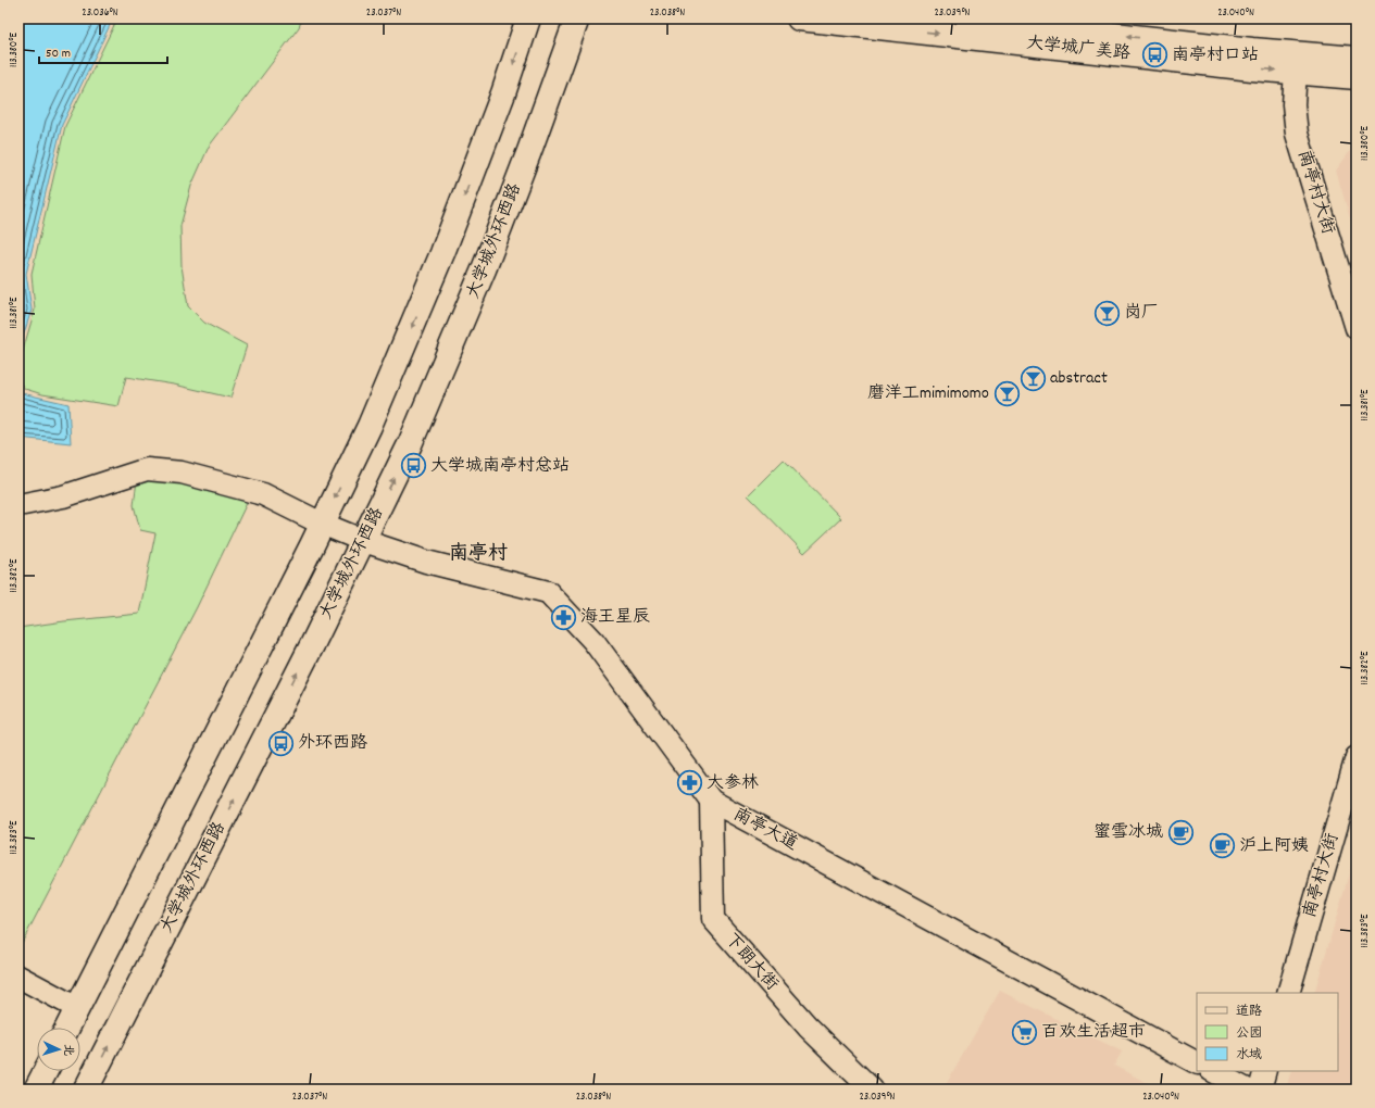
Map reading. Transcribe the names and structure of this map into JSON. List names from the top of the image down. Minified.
{"streets":{"main road":["大学城广美路","大学城外环西路"],"street":["南亭村大街","南亭大道","下朗大街"]},"crossings":[["大学城广美路","南亭村大街"],["大学城外环西路","南亭大道"],["南亭大道","下朗大街"]],"districts":["南亭村"],"places":{"bus stop":["南亭村口站","大学城南亭村总站","外环西路"],"bar":["岗厂","abstract","磨洋工mimimomo"],"pharmacy":["海王星辰","大参林"],"cafe":["蜜雪冰城","沪上阿姨"],"supermarket":["百欢生活超市"]},"legend":["道路","公园","水域"],"scale_bar":"50 m","north":"right","coordinates":["23.036°N","23.037°N","23.038°N","23.039°N","23.040°N","113.380°E","113.381°E","113.382°E","113.383°E"]}
